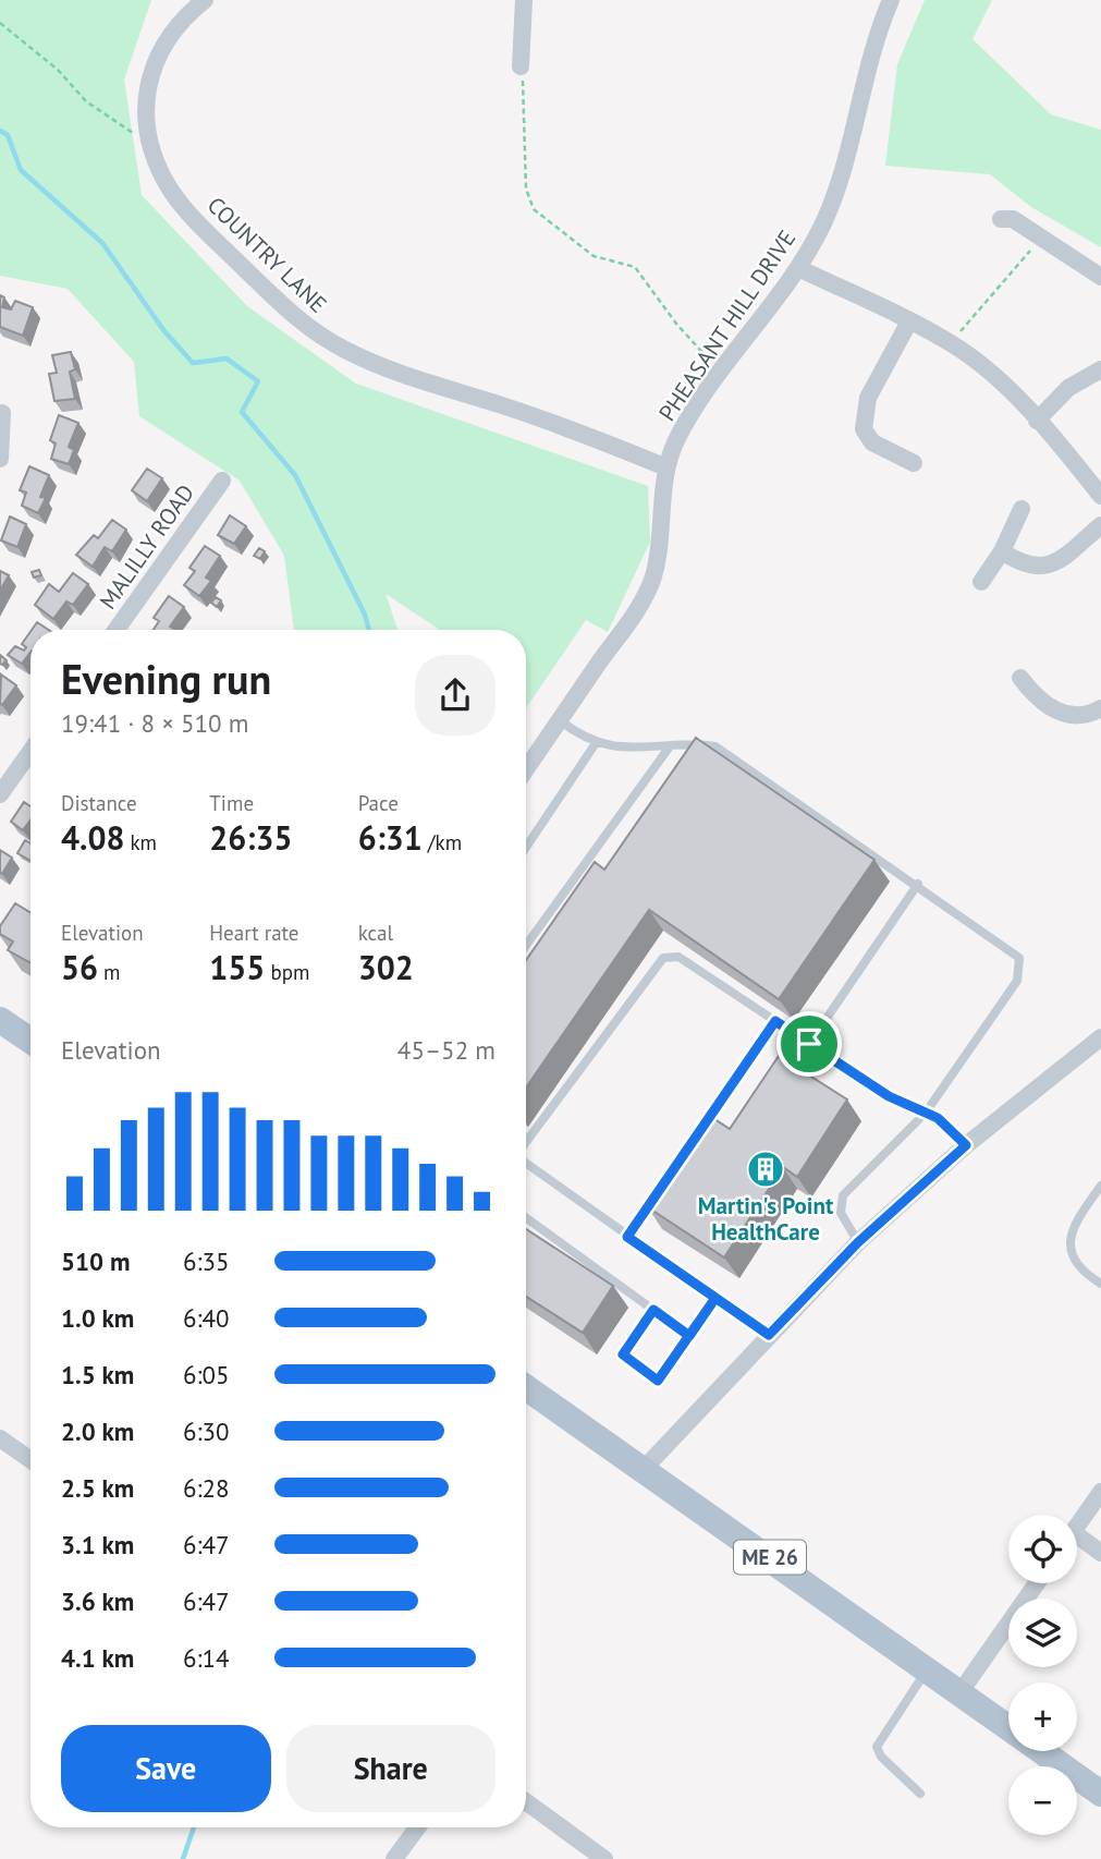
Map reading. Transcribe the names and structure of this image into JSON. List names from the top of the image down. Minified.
{"streets":{"main road":["ME 26"],"street":["COUNTRY LANE","PHEASANT HILL DRIVE","MALILLY ROAD"]},"crossings":[["COUNTRY LANE","PHEASANT HILL DRIVE"]],"places":{"building":["Martin's Point HealthCare"]},"page":{"heading":["Evening run","19:41 · 8 × 510 m"],"stats":[["Distance","4.08 km"],["Time","26:35"],["Pace","6:31 /km"],["Elevation","56 m"],["Heart rate","155 bpm"],["kcal","302"]],"chart":["Elevation","45–52 m"],"list":[{"name":"510 m","note":"6:35"},{"name":"1.0 km","note":"6:40"},{"name":"1.5 km","note":"6:05"},{"name":"2.0 km","note":"6:30"},{"name":"2.5 km","note":"6:28"},{"name":"3.1 km","note":"6:47"},{"name":"3.6 km","note":"6:47"},{"name":"4.1 km","note":"6:14"}],"map_buttons":["+","−"],"buttons":["Save","Share"]}}
